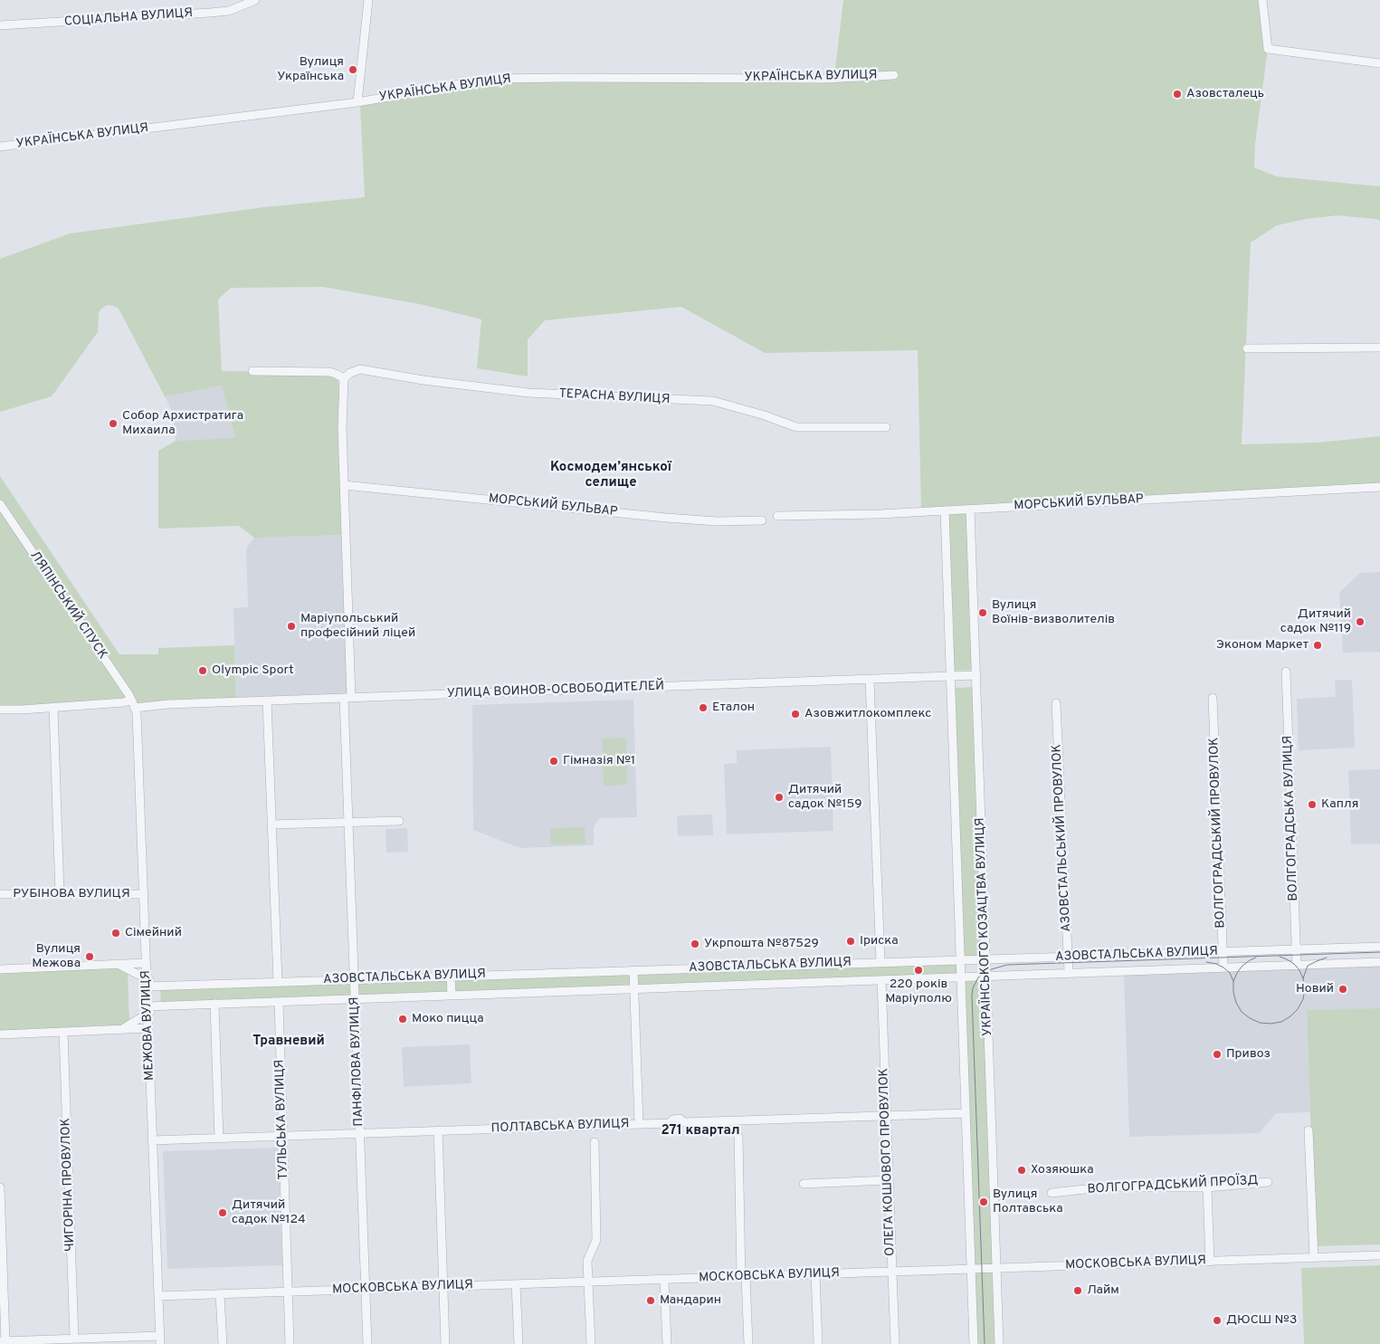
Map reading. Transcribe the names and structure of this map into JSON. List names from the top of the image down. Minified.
{"streets":{"street":["СОЦІАЛЬНА ВУЛИЦЯ","УКРАЇНСЬКА ВУЛИЦЯ","ТЕРАСНА ВУЛИЦЯ","МОРСЬКИЙ БУЛЬВАР","ЛЯПІНСЬКИЙ СПУСК","УЛИЦА ВОИНОВ-ОСВОБОДИТЕЛЕЙ","ВОЛГОГРАДСЬКА ВУЛИЦЯ","ВОЛГОГРАДСЬКИЙ ПРОВУЛОК","АЗОВСТАЛЬСЬКИЙ ПРОВУЛОК","РУБІНОВА ВУЛИЦЯ","УКРАЇНСЬКОГО КОЗАЦТВА ВУЛИЦЯ","АЗОВСТАЛЬСЬКА ВУЛИЦЯ","МЕЖОВА ВУЛИЦЯ","ПАНФІЛОВА ВУЛИЦЯ","ТУЛЬСЬКА ВУЛИЦЯ","ПОЛТАВСЬКА ВУЛИЦЯ","ОЛЕГА КОШОВОГО ПРОВУЛОК","ЧИГОРІНА ПРОВУЛОК","ВОЛГОГРАДСЬКИЙ ПРОЇЗД","МОСКОВСЬКА ВУЛИЦЯ"]},"crossings":[["МОРСЬКИЙ БУЛЬВАР","УКРАЇНСЬКОГО КОЗАЦТВА ВУЛИЦЯ"],["ЛЯПІНСЬКИЙ СПУСК","УЛИЦА ВОИНОВ-ОСВОБОДИТЕЛЕЙ"],["ЛЯПІНСЬКИЙ СПУСК","МЕЖОВА ВУЛИЦЯ"],["УЛИЦА ВОИНОВ-ОСВОБОДИТЕЛЕЙ","УКРАЇНСЬКОГО КОЗАЦТВА ВУЛИЦЯ"],["УЛИЦА ВОИНОВ-ОСВОБОДИТЕЛЕЙ","МЕЖОВА ВУЛИЦЯ"],["УЛИЦА ВОИНОВ-ОСВОБОДИТЕЛЕЙ","ПАНФІЛОВА ВУЛИЦЯ"],["ВОЛГОГРАДСЬКА ВУЛИЦЯ","АЗОВСТАЛЬСЬКА ВУЛИЦЯ"],["ВОЛГОГРАДСЬКИЙ ПРОВУЛОК","АЗОВСТАЛЬСЬКА ВУЛИЦЯ"],["АЗОВСТАЛЬСЬКИЙ ПРОВУЛОК","АЗОВСТАЛЬСЬКА ВУЛИЦЯ"],["РУБІНОВА ВУЛИЦЯ","МЕЖОВА ВУЛИЦЯ"],["УКРАЇНСЬКОГО КОЗАЦТВА ВУЛИЦЯ","АЗОВСТАЛЬСЬКА ВУЛИЦЯ"],["УКРАЇНСЬКОГО КОЗАЦТВА ВУЛИЦЯ","ПОЛТАВСЬКА ВУЛИЦЯ"],["УКРАЇНСЬКОГО КОЗАЦТВА ВУЛИЦЯ","МОСКОВСЬКА ВУЛИЦЯ"],["АЗОВСТАЛЬСЬКА ВУЛИЦЯ","МЕЖОВА ВУЛИЦЯ"],["АЗОВСТАЛЬСЬКА ВУЛИЦЯ","ПАНФІЛОВА ВУЛИЦЯ"],["АЗОВСТАЛЬСЬКА ВУЛИЦЯ","ТУЛЬСЬКА ВУЛИЦЯ"],["АЗОВСТАЛЬСЬКА ВУЛИЦЯ","ОЛЕГА КОШОВОГО ПРОВУЛОК"],["АЗОВСТАЛЬСЬКА ВУЛИЦЯ","ЧИГОРІНА ПРОВУЛОК"],["МЕЖОВА ВУЛИЦЯ","ПОЛТАВСЬКА ВУЛИЦЯ"],["МЕЖОВА ВУЛИЦЯ","МОСКОВСЬКА ВУЛИЦЯ"],["ПАНФІЛОВА ВУЛИЦЯ","ПОЛТАВСЬКА ВУЛИЦЯ"],["ПАНФІЛОВА ВУЛИЦЯ","МОСКОВСЬКА ВУЛИЦЯ"],["ТУЛЬСЬКА ВУЛИЦЯ","ПОЛТАВСЬКА ВУЛИЦЯ"],["ТУЛЬСЬКА ВУЛИЦЯ","МОСКОВСЬКА ВУЛИЦЯ"],["ПОЛТАВСЬКА ВУЛИЦЯ","ОЛЕГА КОШОВОГО ПРОВУЛОК"],["ОЛЕГА КОШОВОГО ПРОВУЛОК","МОСКОВСЬКА ВУЛИЦЯ"]],"districts":["Космодем’янської селище","Травневий","271 квартал"],"places":["Вулиця Українська","Азовсталець","Собор Архистратига Михаила","Вулиця Воїнів-визволителів","Дитячий садок №119","Маріупольський професійний ліцей","Эконом Маркет","Olympic Sport","Еталон","Азовжитлокомплекс","Гімназія №1","Дитячий садок №159","Капля","Сімейний","Іриска","Укрпошта №87529","Вулиця Межова","220 років Маріуполю","Новий","Моко пицца","Привоз","Хозяюшка","Вулиця Полтавська","Дитячий садок №124","Лайм","Мандарин","ДЮСШ №3"]}
